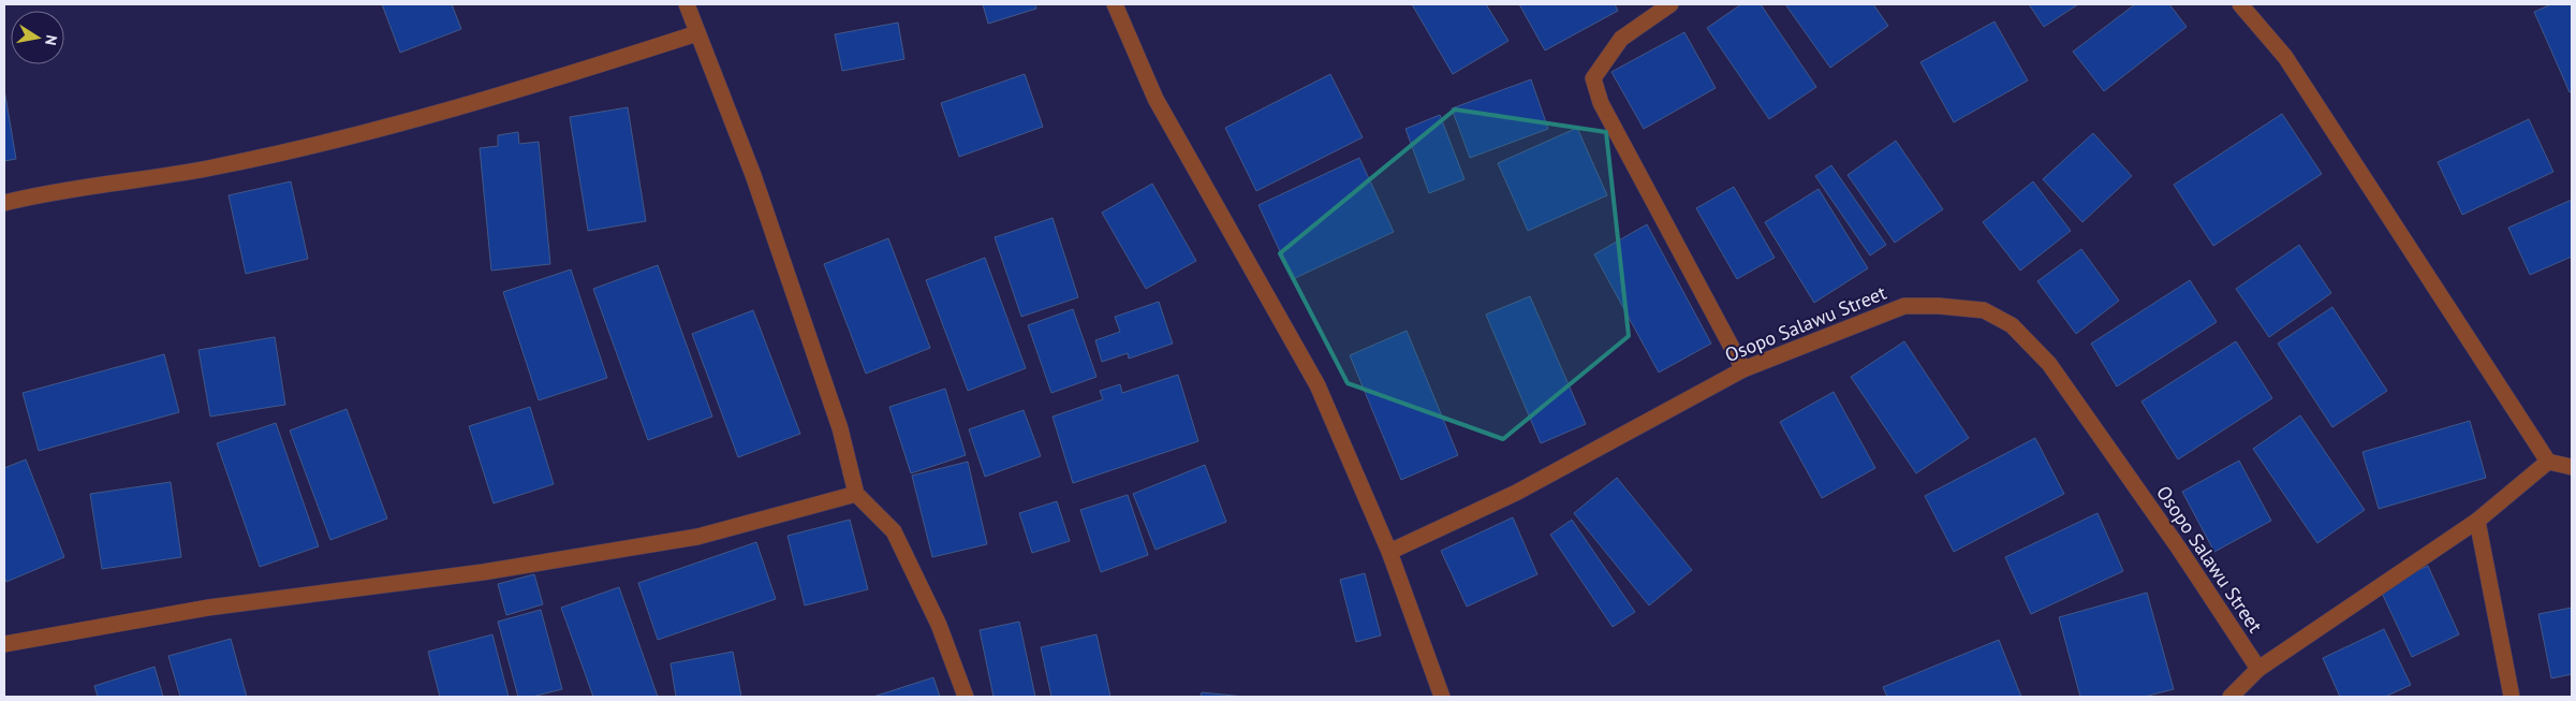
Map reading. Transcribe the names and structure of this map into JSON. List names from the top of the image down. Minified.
{"streets":{"street":["Osopo Salawu Street"]},"north":"right"}
